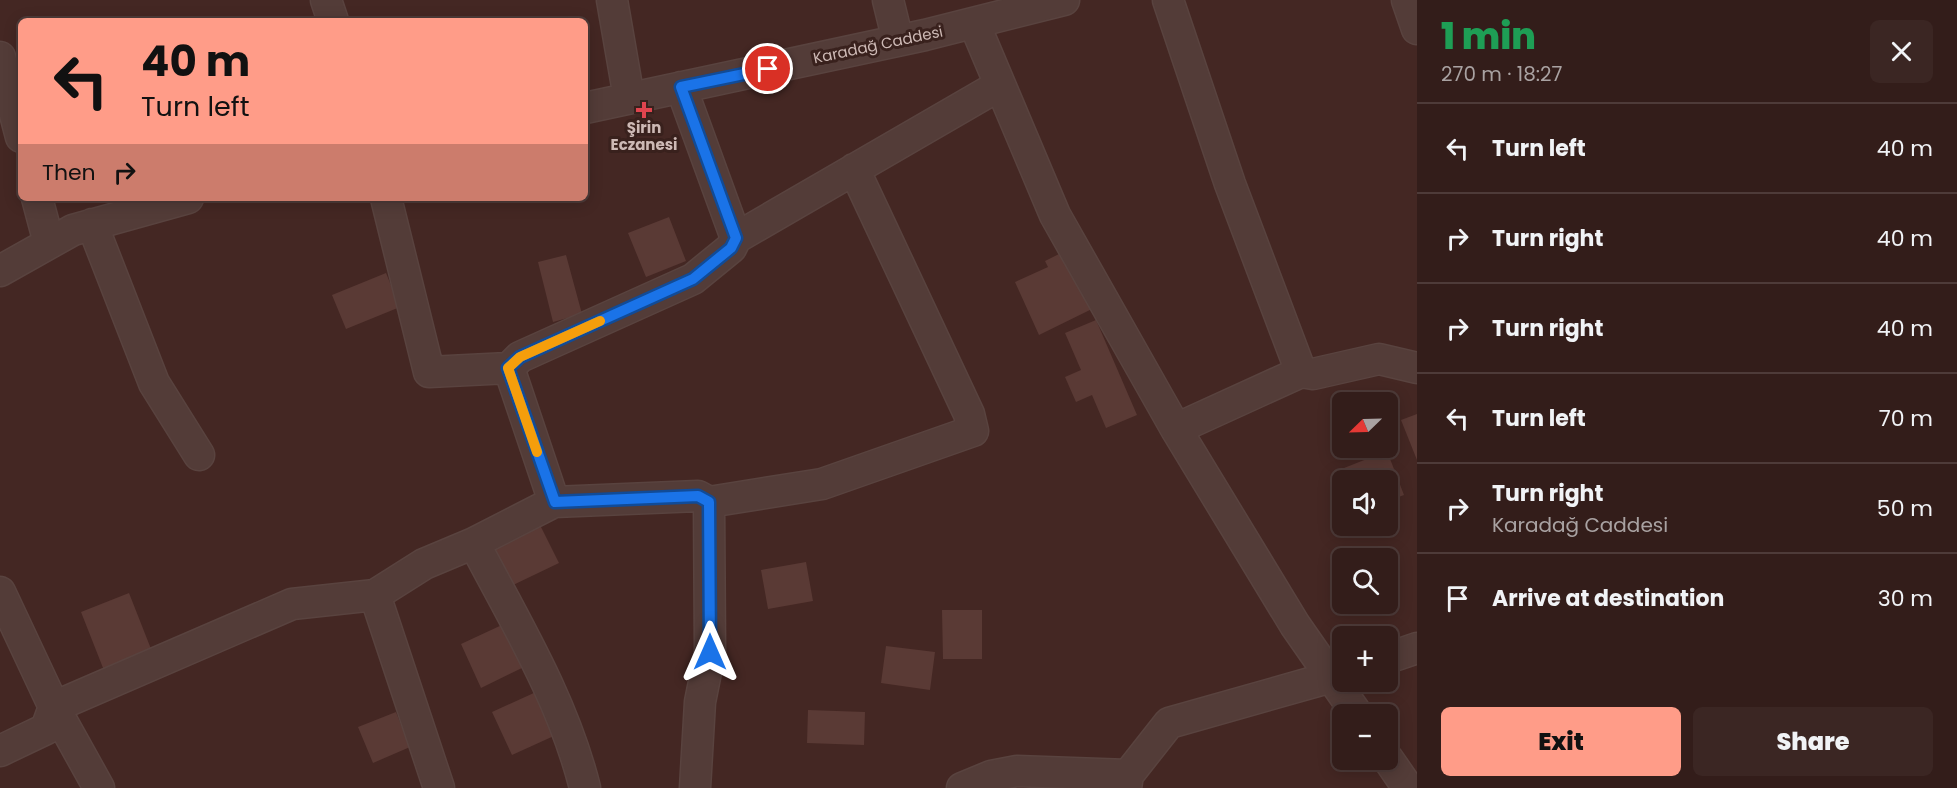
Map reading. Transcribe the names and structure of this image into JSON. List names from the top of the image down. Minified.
{"streets":{"street":["Karadağ Caddesi"]},"places":{"health":["Şirin Eczanesi"]},"north":"bottom left","page":{"heading":["1 min","270 m · 18:27"],"turn":["40 m","Turn left"],"list":[{"name":"Turn left","value":"40 m"},{"name":"Turn right","value":"40 m"},{"name":"Turn right","value":"40 m"},{"name":"Turn left","value":"70 m"},{"name":"Turn right","note":"Karadağ Caddesi","value":"50 m"},{"name":"Arrive at destination","value":"30 m"}],"then":"Then","map_buttons":["+","−"],"buttons":["Exit","Share"]}}
